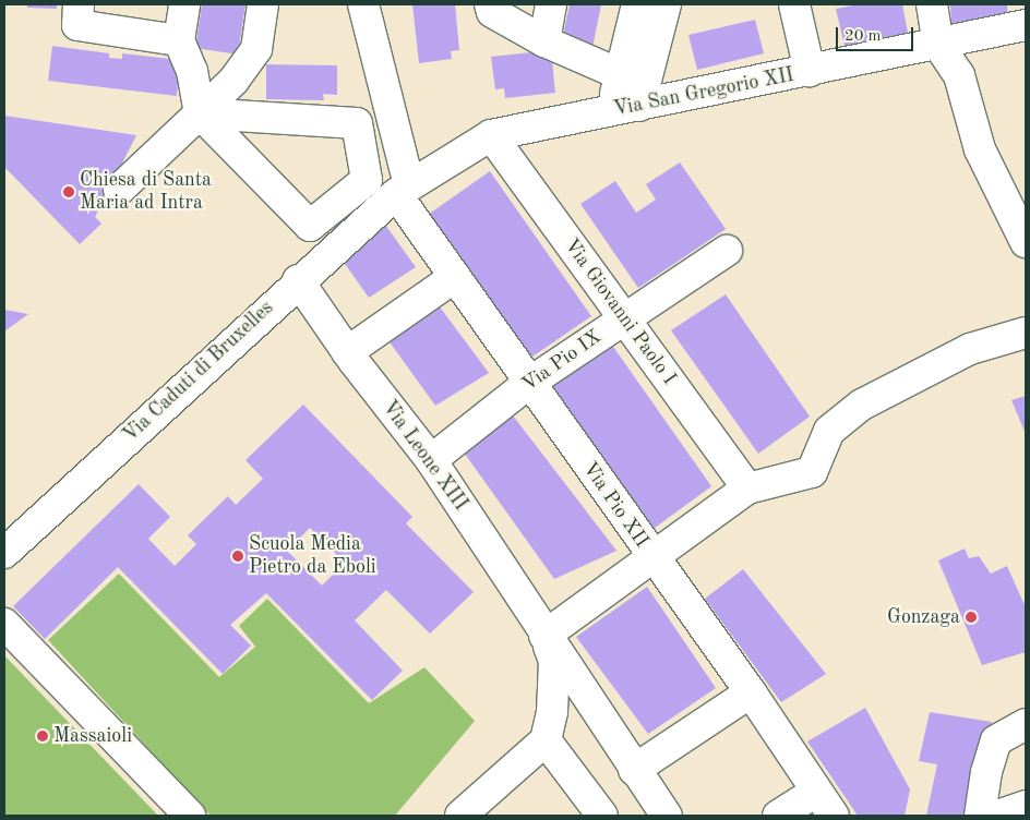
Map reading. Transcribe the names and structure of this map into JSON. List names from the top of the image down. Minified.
{"streets":{"street":["Via San Gregorio XII","Via Giovanni Paolo I","Via Pio IX","Via Caduti di Bruxelles","Via Leone XIII","Via Pio XII"]},"crossings":[["Via San Gregorio XII","Via Giovanni Paolo I"],["Via San Gregorio XII","Via Caduti di Bruxelles"],["Via San Gregorio XII","Via Pio XII"],["Via Giovanni Paolo I","Via Pio IX"],["Via Pio IX","Via Leone XIII"],["Via Pio IX","Via Pio XII"],["Via Caduti di Bruxelles","Via Leone XIII"],["Via Caduti di Bruxelles","Via Pio XII"]],"places":["Chiesa di Santa Maria ad Intra","Scuola Media Pietro da Eboli","Gonzaga","Massaioli"],"scale_bar":"20 m"}
